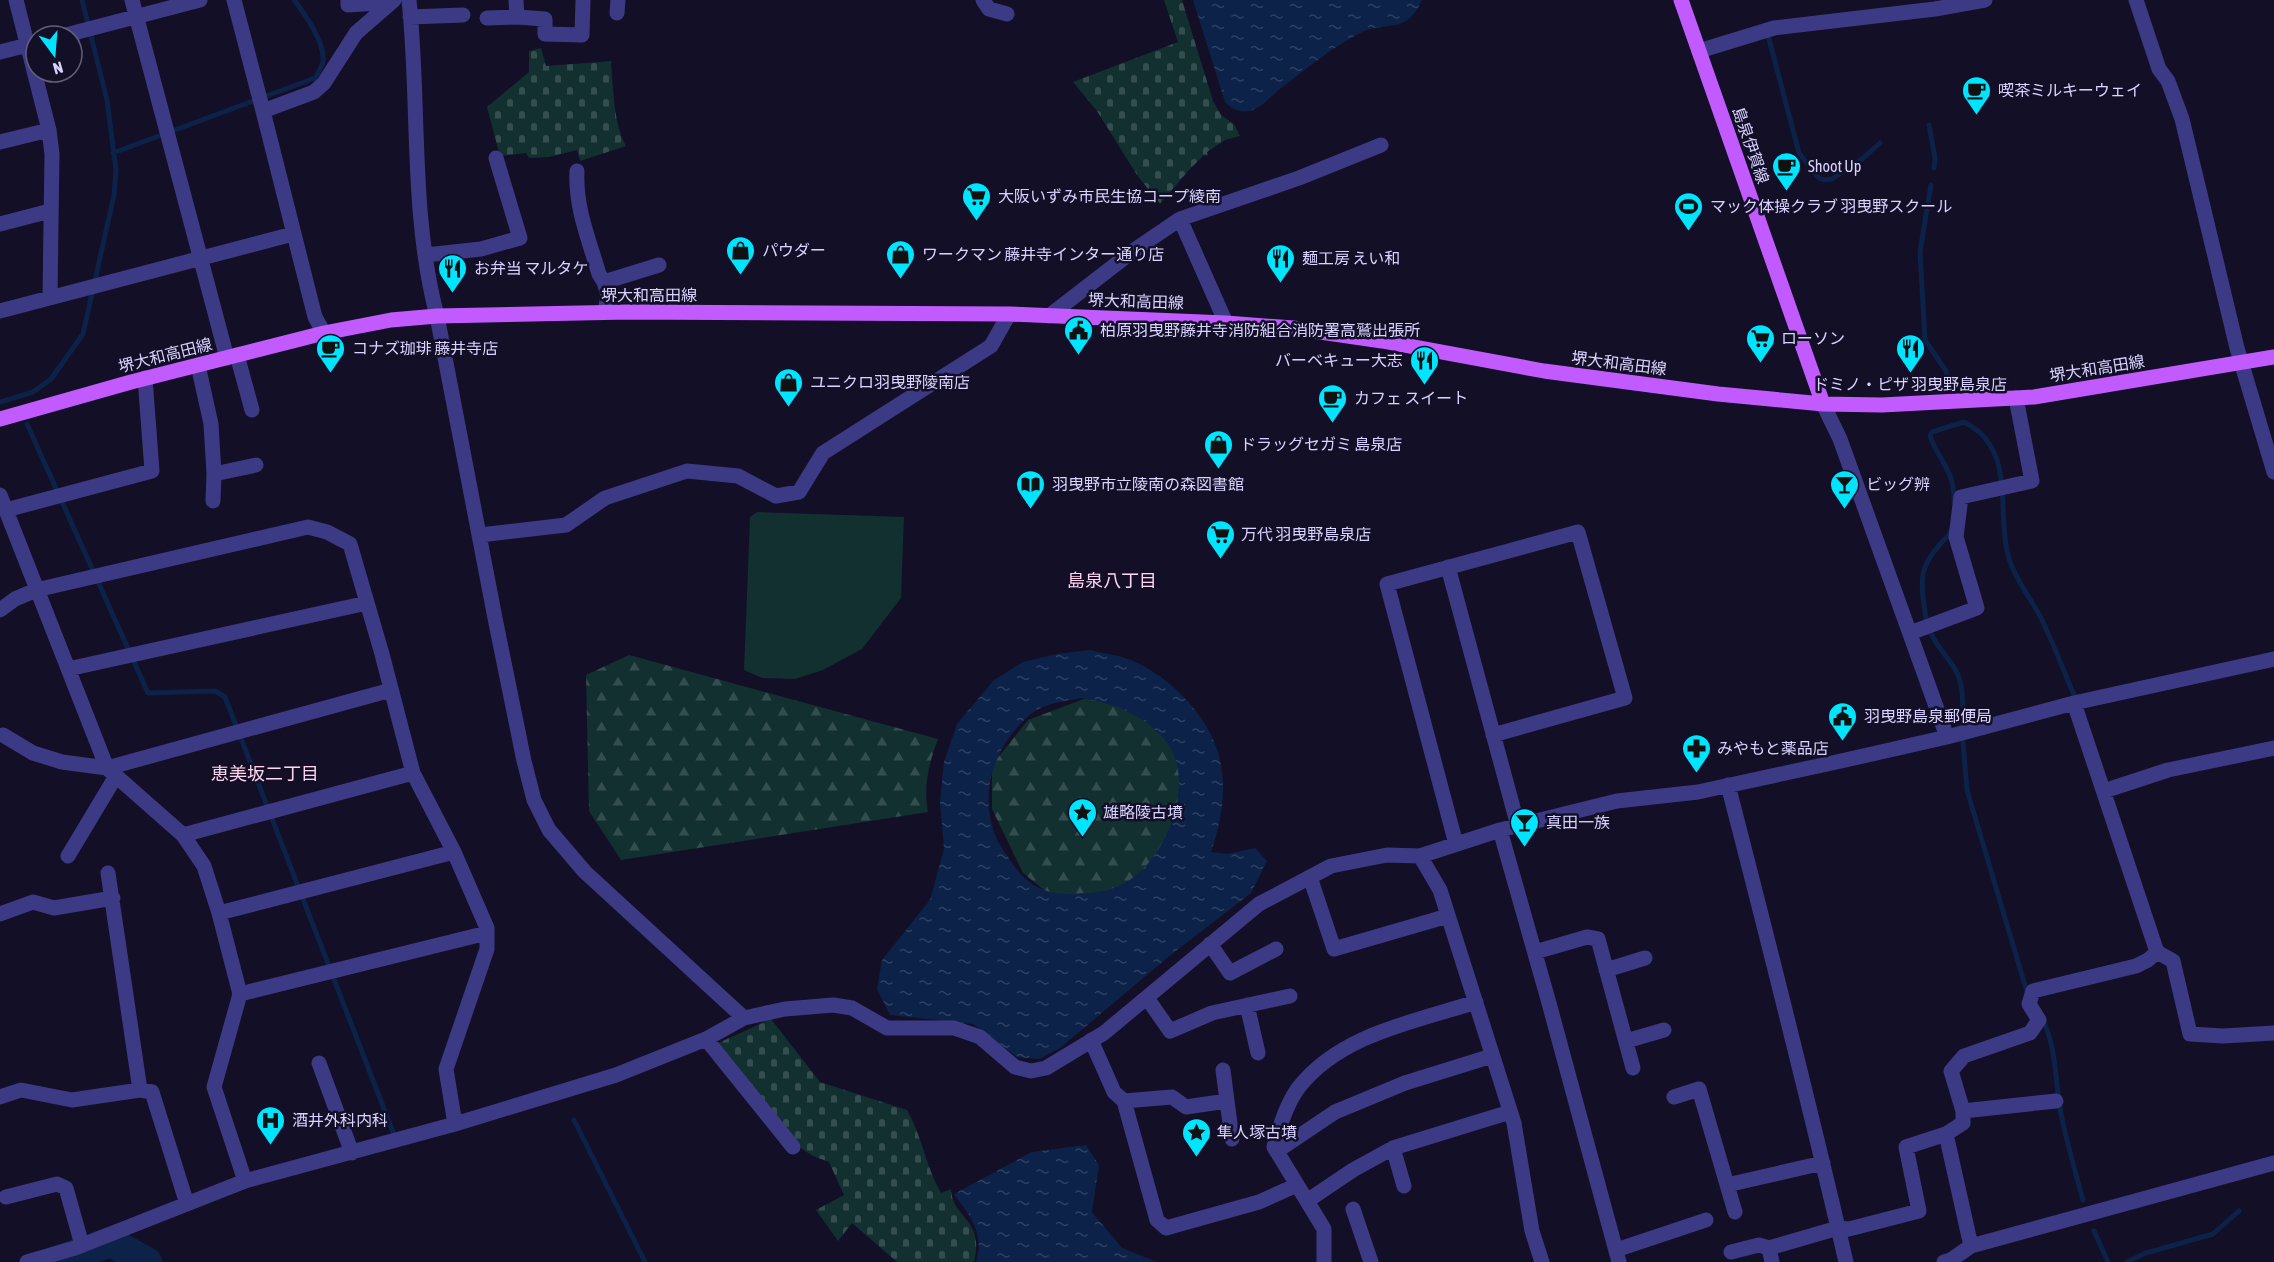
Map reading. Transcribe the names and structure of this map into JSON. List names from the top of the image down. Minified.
{"streets":{"main road":["島泉伊賀線","堺大和高田線"]},"crossings":[["島泉伊賀線","堺大和高田線"]],"districts":["島泉八丁目","恵美坂二丁目"],"places":{"cafe":["喫茶ミルキーウェイ","Shoot Up","コナズ珈琲 藤井寺店","カフェ スイート"],"supermarket":["大阪いずみ市民生協コープ綾南","ローソン","万代 羽曳野島泉店"],"sports":["マック体操クラブ 羽曳野スクール"],"shop":["パウダー","ワークマン 藤井寺インター通り店","ユニクロ羽曳野陵南店","ドラッグセガミ 島泉店"],"restaurant":["麺工房 えい和","お弁当 マルタケ","ドミノ・ピザ 羽曳野島泉店","バーベキュー大志"],"public building":["柏原羽曳野藤井寺消防組合消防署高鷲出張所","羽曳野島泉郵便局"],"library":["羽曳野市立陵南の森図書館"],"bar":["ビッグ辨","真田一族"],"pharmacy":["みやもと薬品店"],"place":["雄略陵古墳","隼人塚古墳"],"hospital":["酒井外科内科"]},"north":"bottom"}
